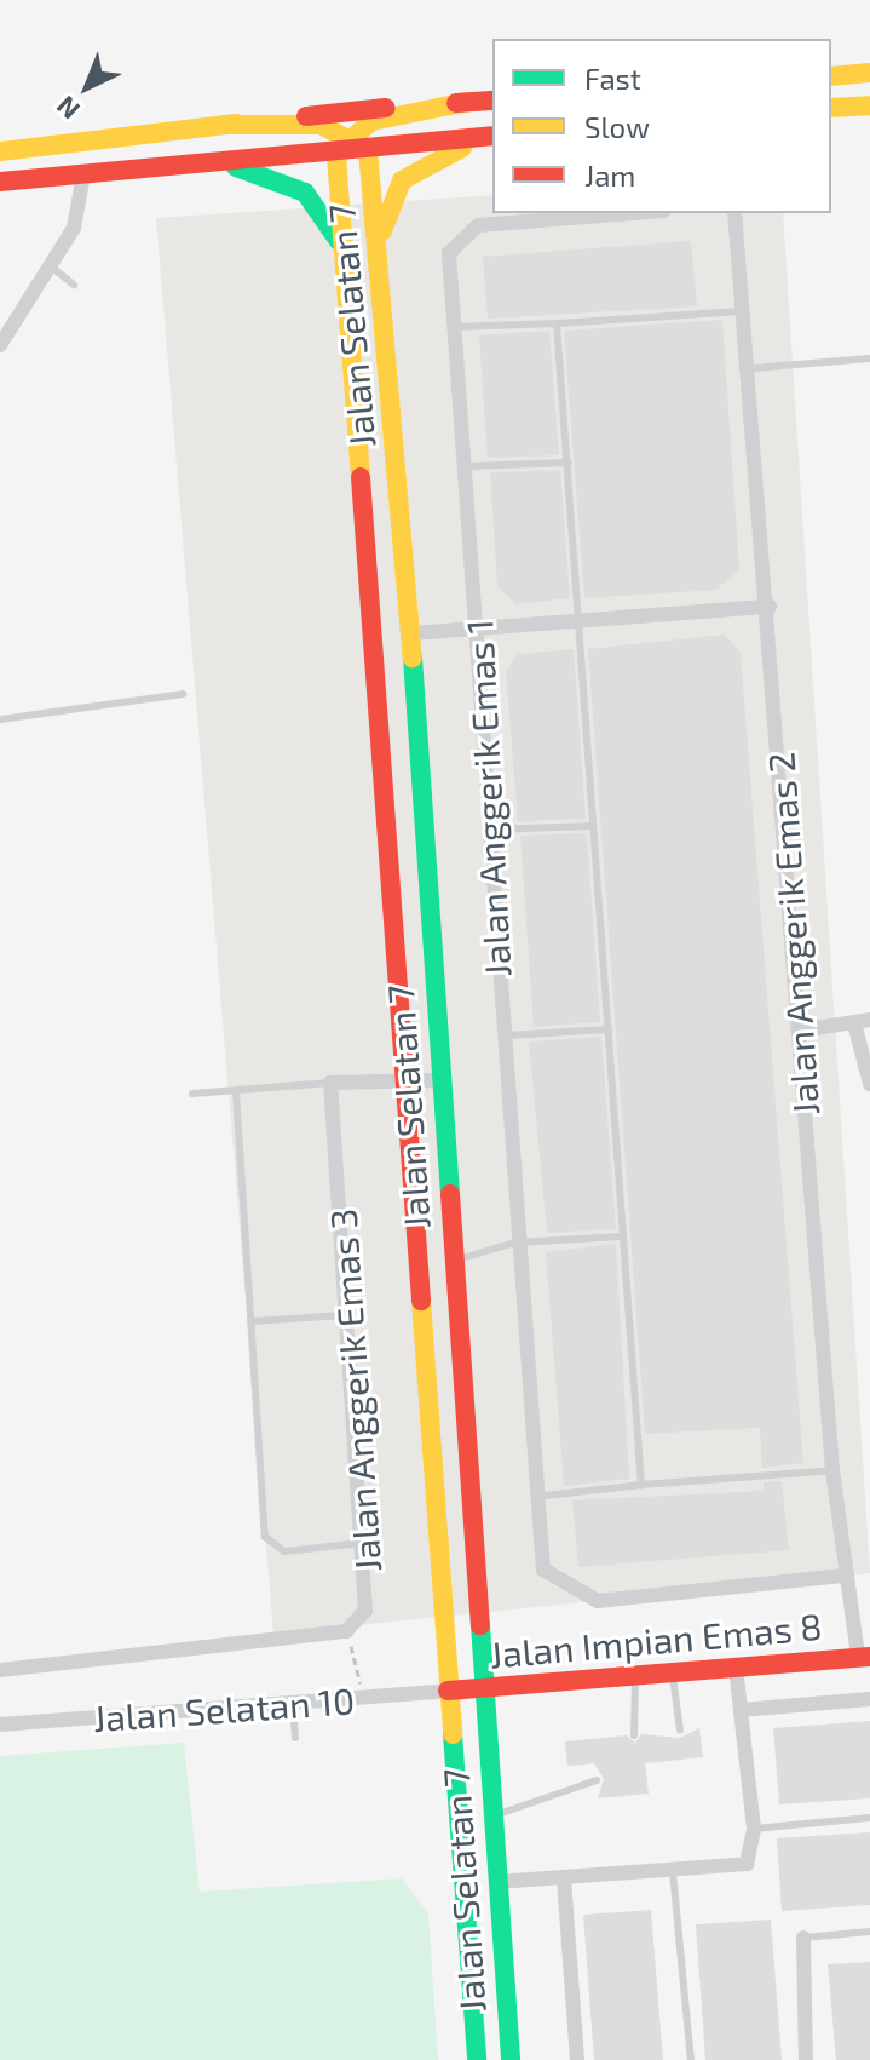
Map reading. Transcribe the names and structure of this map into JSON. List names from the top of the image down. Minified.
{"streets":{"main road":["Jalan Selatan 7","Jalan Impian Emas 8"],"street":["Jalan Anggerik Emas 1","Jalan Anggerik Emas 2","Jalan Anggerik Emas 3","Jalan Selatan 10"]},"crossings":[["Jalan Selatan 7","Jalan Impian Emas 8"],["Jalan Selatan 7","Jalan Selatan 10"],["Jalan Anggerik Emas 1","Jalan Anggerik Emas 2"],["Jalan Anggerik Emas 2","Jalan Impian Emas 8"],["Jalan Impian Emas 8","Jalan Selatan 10"]],"legend":["Fast","Slow","Jam"],"north":"bottom left"}
